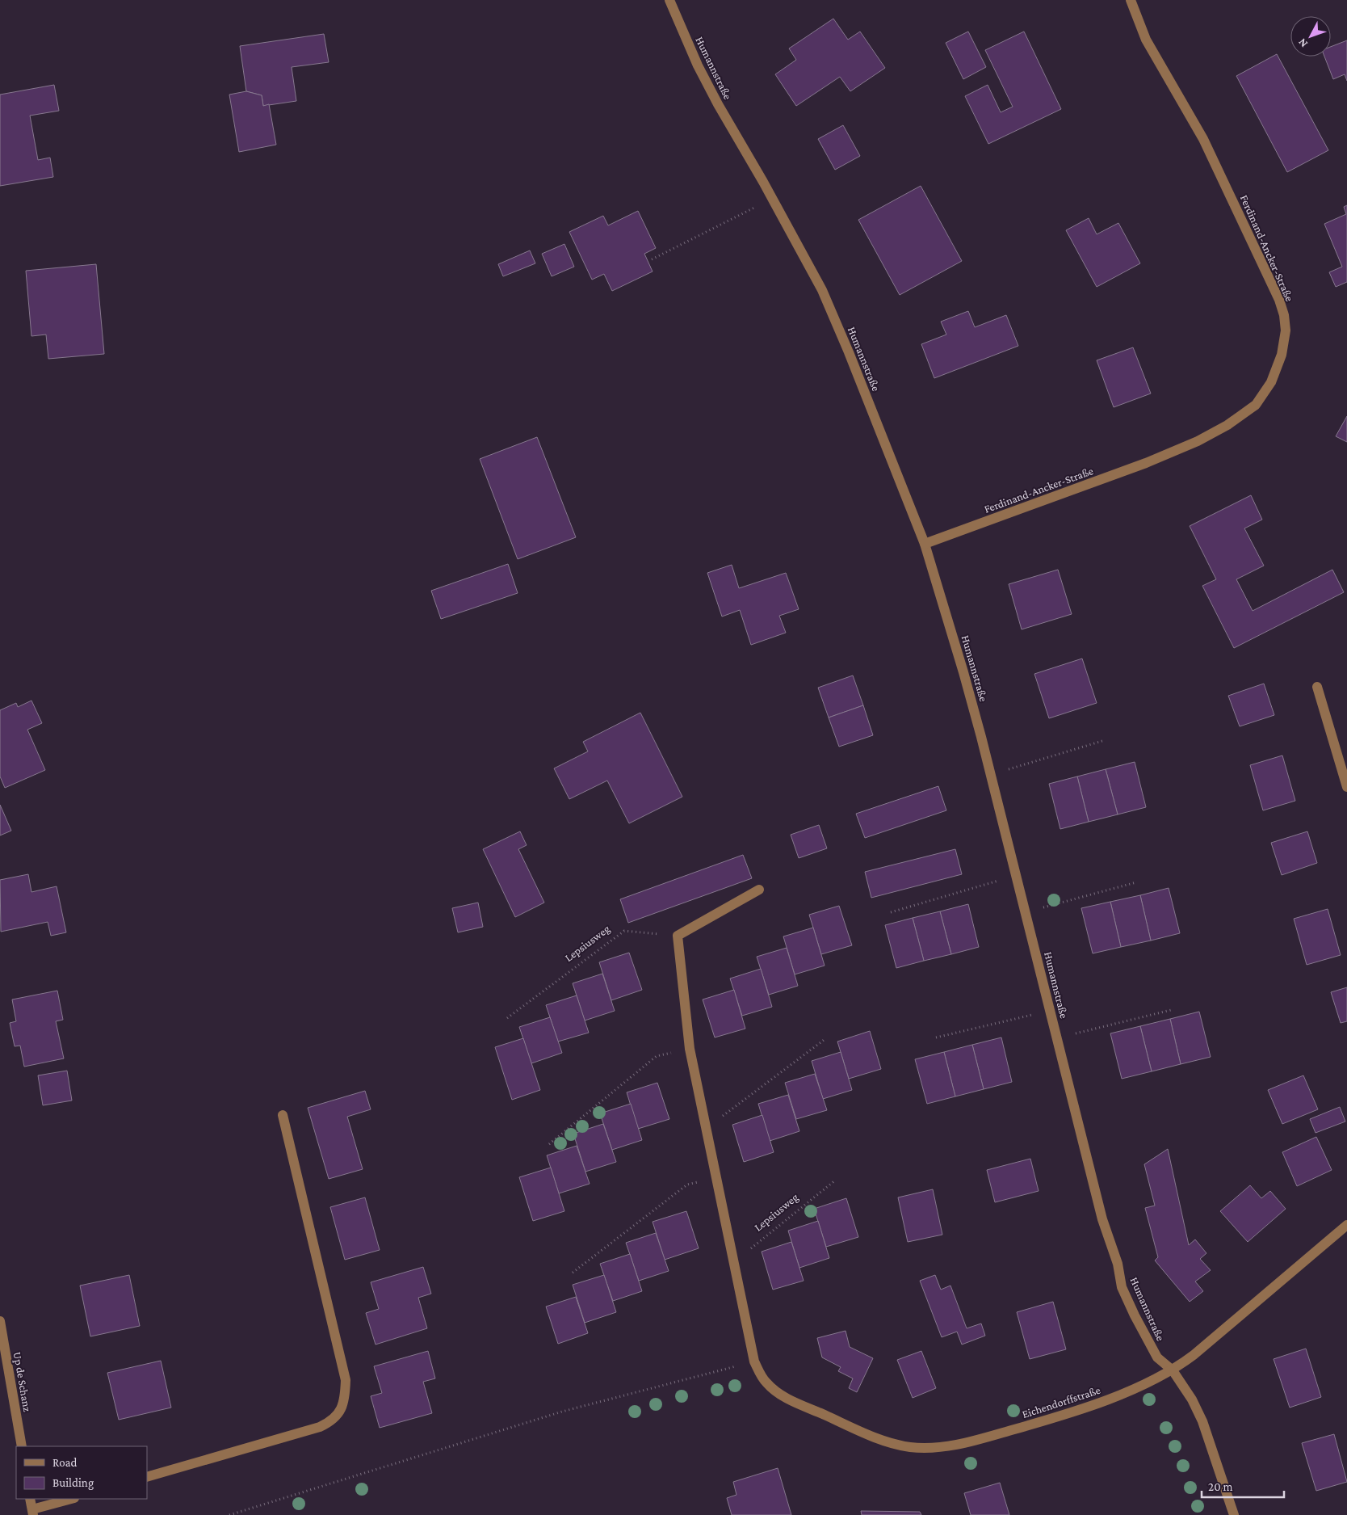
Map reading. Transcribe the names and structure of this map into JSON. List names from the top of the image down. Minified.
{"streets":{"street":["Humannstraße","Ferdinand-Ancker-Straße","Up de Schanz","Eichendorffstraße"],"path":["Lepsiusweg"]},"crossings":[["Humannstraße","Ferdinand-Ancker-Straße"],["Humannstraße","Eichendorffstraße"]],"legend":["Road","Building"],"scale_bar":"20 m","north":"bottom left"}
